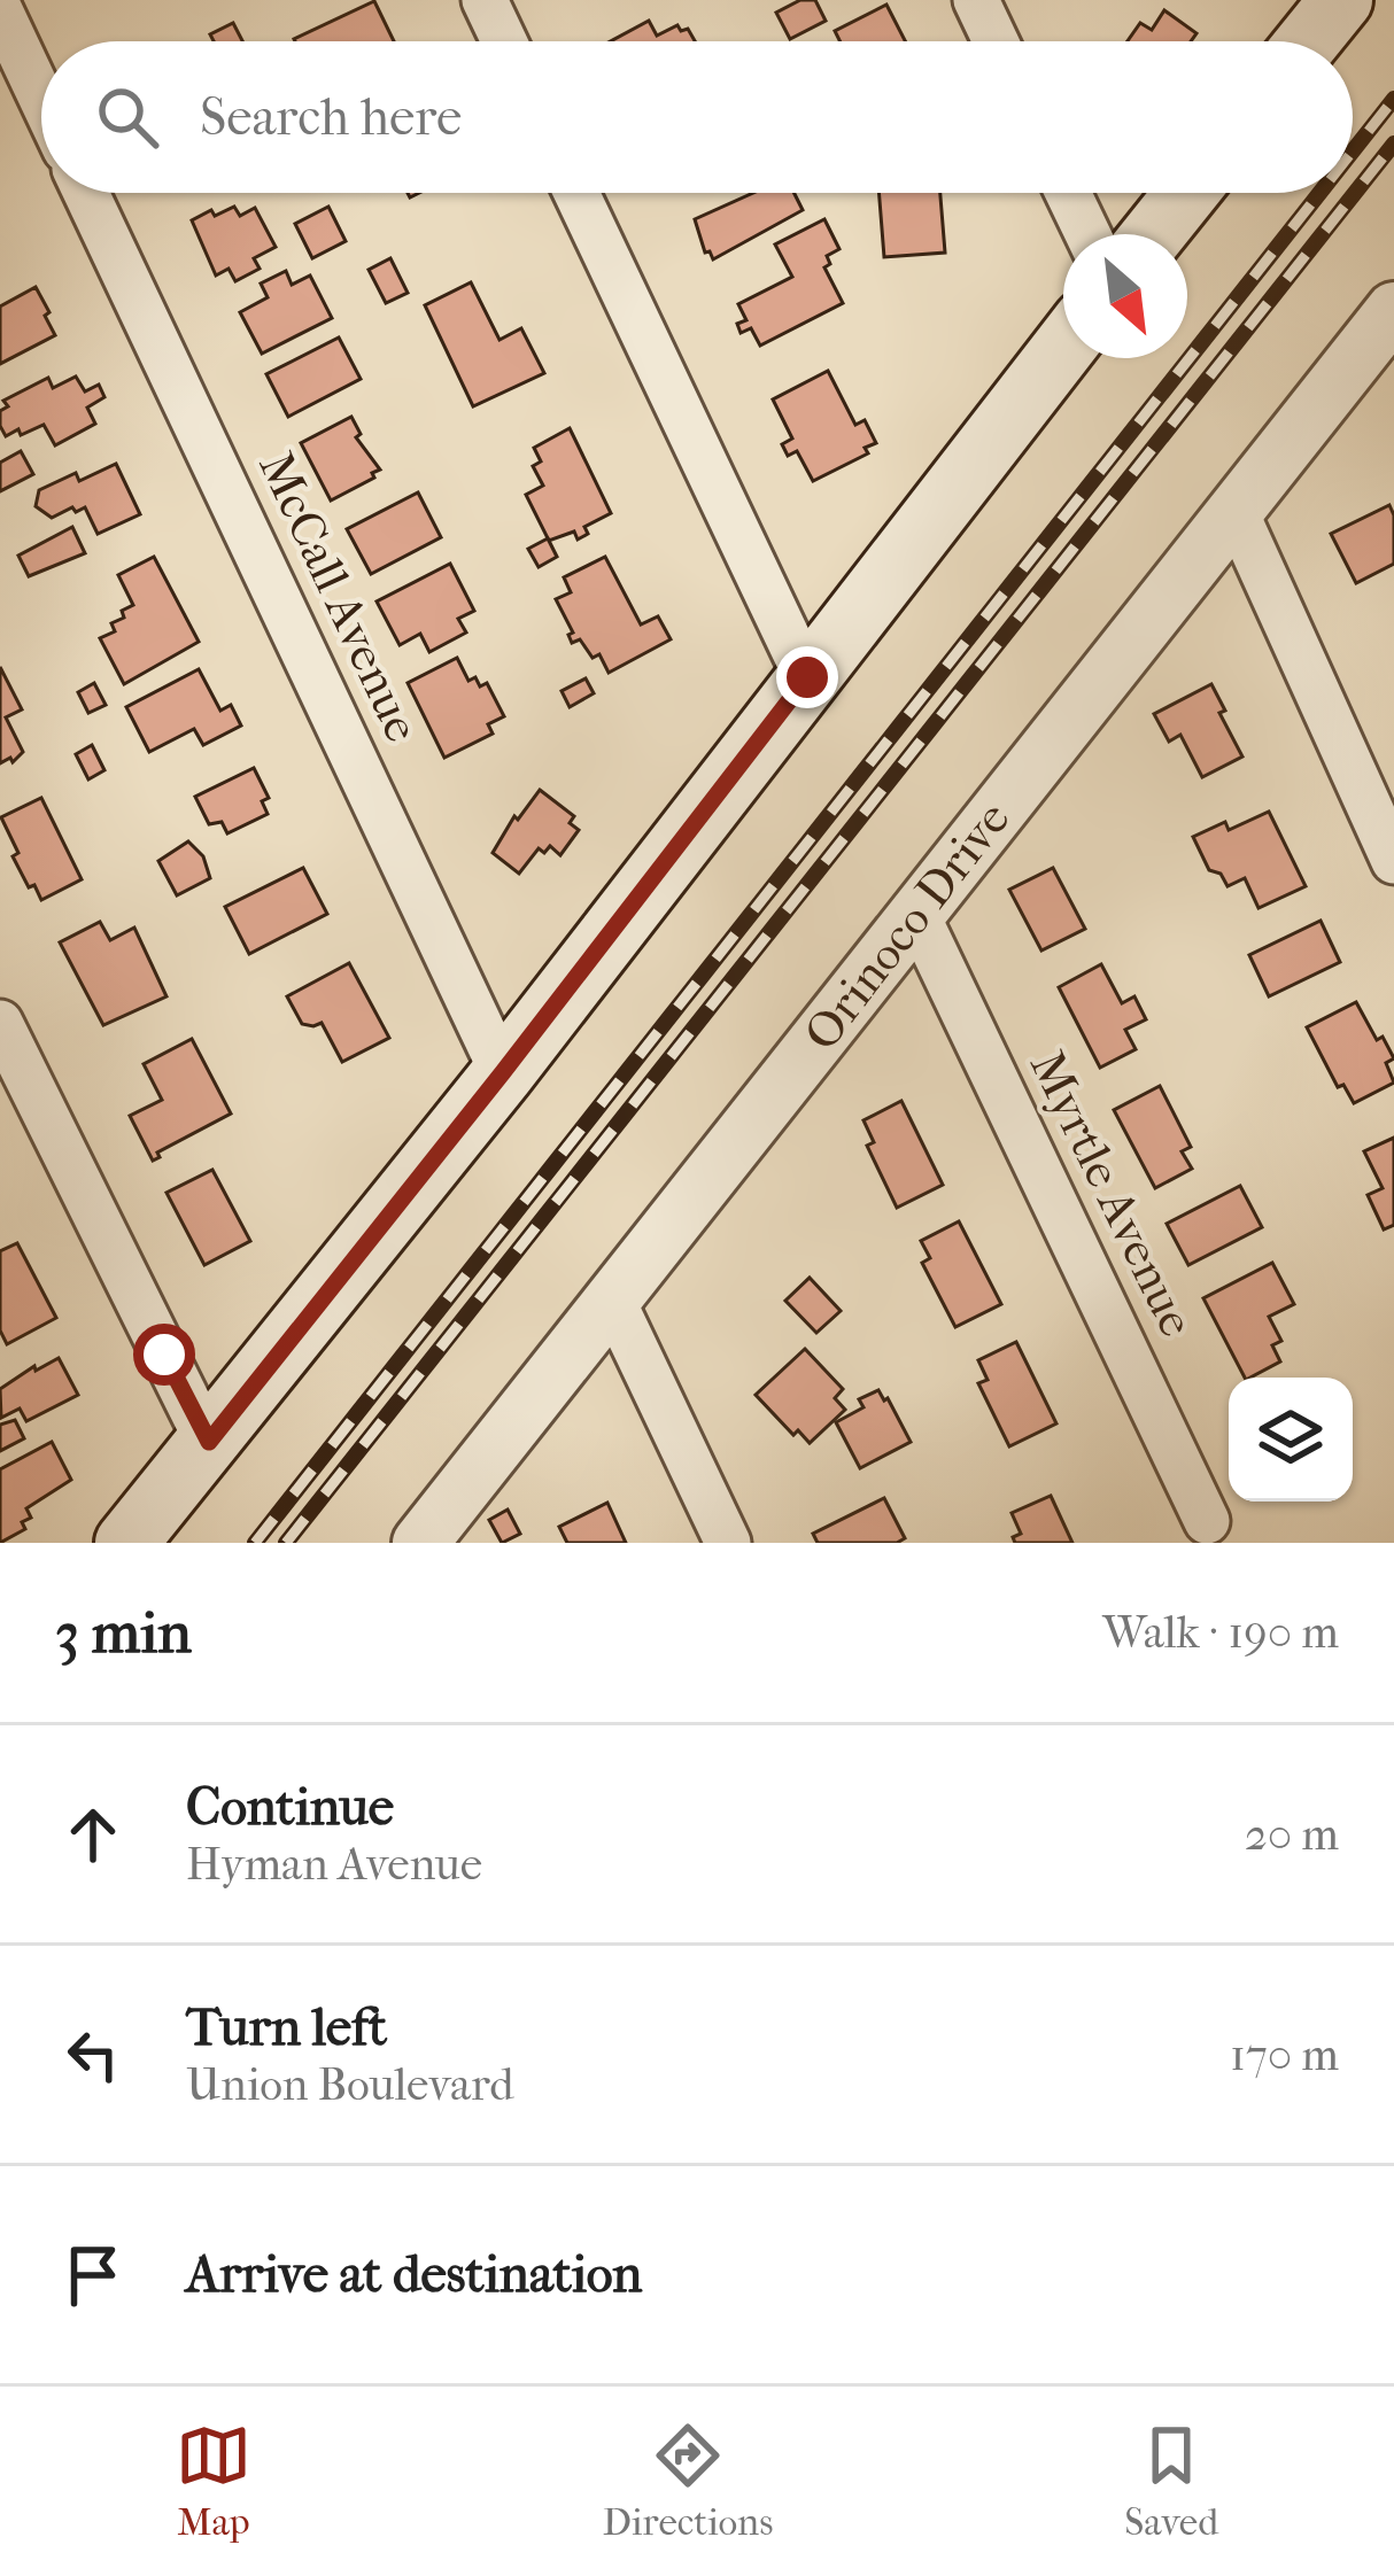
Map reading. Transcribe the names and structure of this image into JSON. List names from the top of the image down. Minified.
{"streets":{"street":["McCall Avenue","Orinoco Drive","Myrtle Avenue"]},"crossings":[["Orinoco Drive","Myrtle Avenue"]],"north":"bottom right","page":{"search":"Search here","heading":["3 min","Walk · 190 m"],"list":[["Continue","Hyman Avenue","20 m"],["Turn left","Union Boulevard","170 m"],"Arrive at destination"],"nav":["Map","Directions","Saved"]}}
